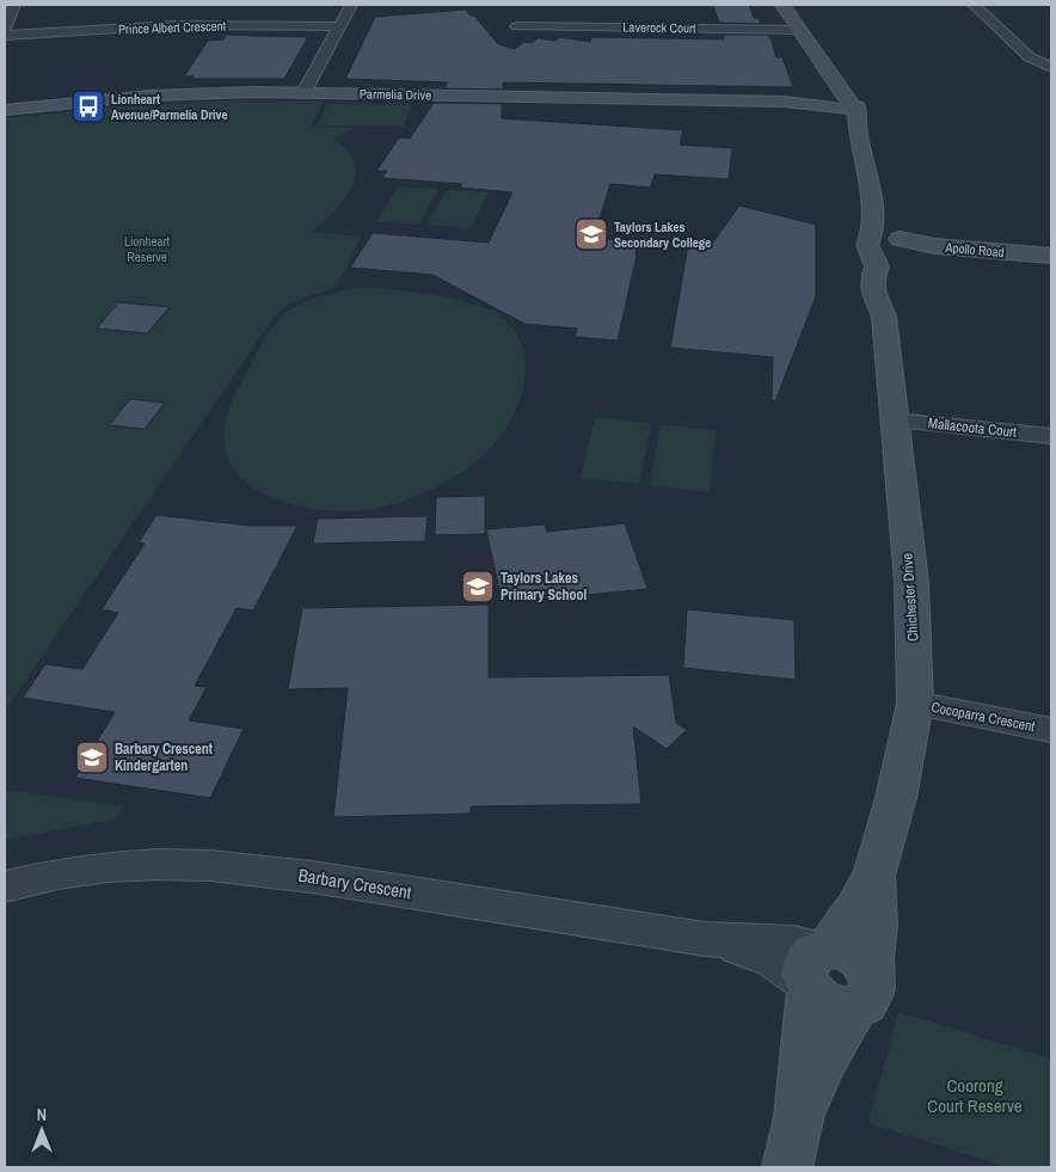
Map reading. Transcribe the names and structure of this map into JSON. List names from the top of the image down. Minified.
{"streets":{"street":["Prince Albert Crescent","Laverock Court","Parmelia Drive","Apollo Road","Mallacoota Court","Chichester Drive","Cocoparra Crescent","Barbary Crescent"]},"crossings":[["Laverock Court","Chichester Drive"],["Parmelia Drive","Chichester Drive"],["Apollo Road","Chichester Drive"],["Mallacoota Court","Chichester Drive"],["Chichester Drive","Cocoparra Crescent"],["Chichester Drive","Barbary Crescent"]],"parks":["Lionheart Reserve","Coorong Court Reserve"],"places":{"bus stop":["Lionheart Avenue/Parmelia Drive"],"school or university":["Taylors Lakes Secondary College","Taylors Lakes Primary School","Barbary Crescent Kindergarten"]},"north":"top"}
